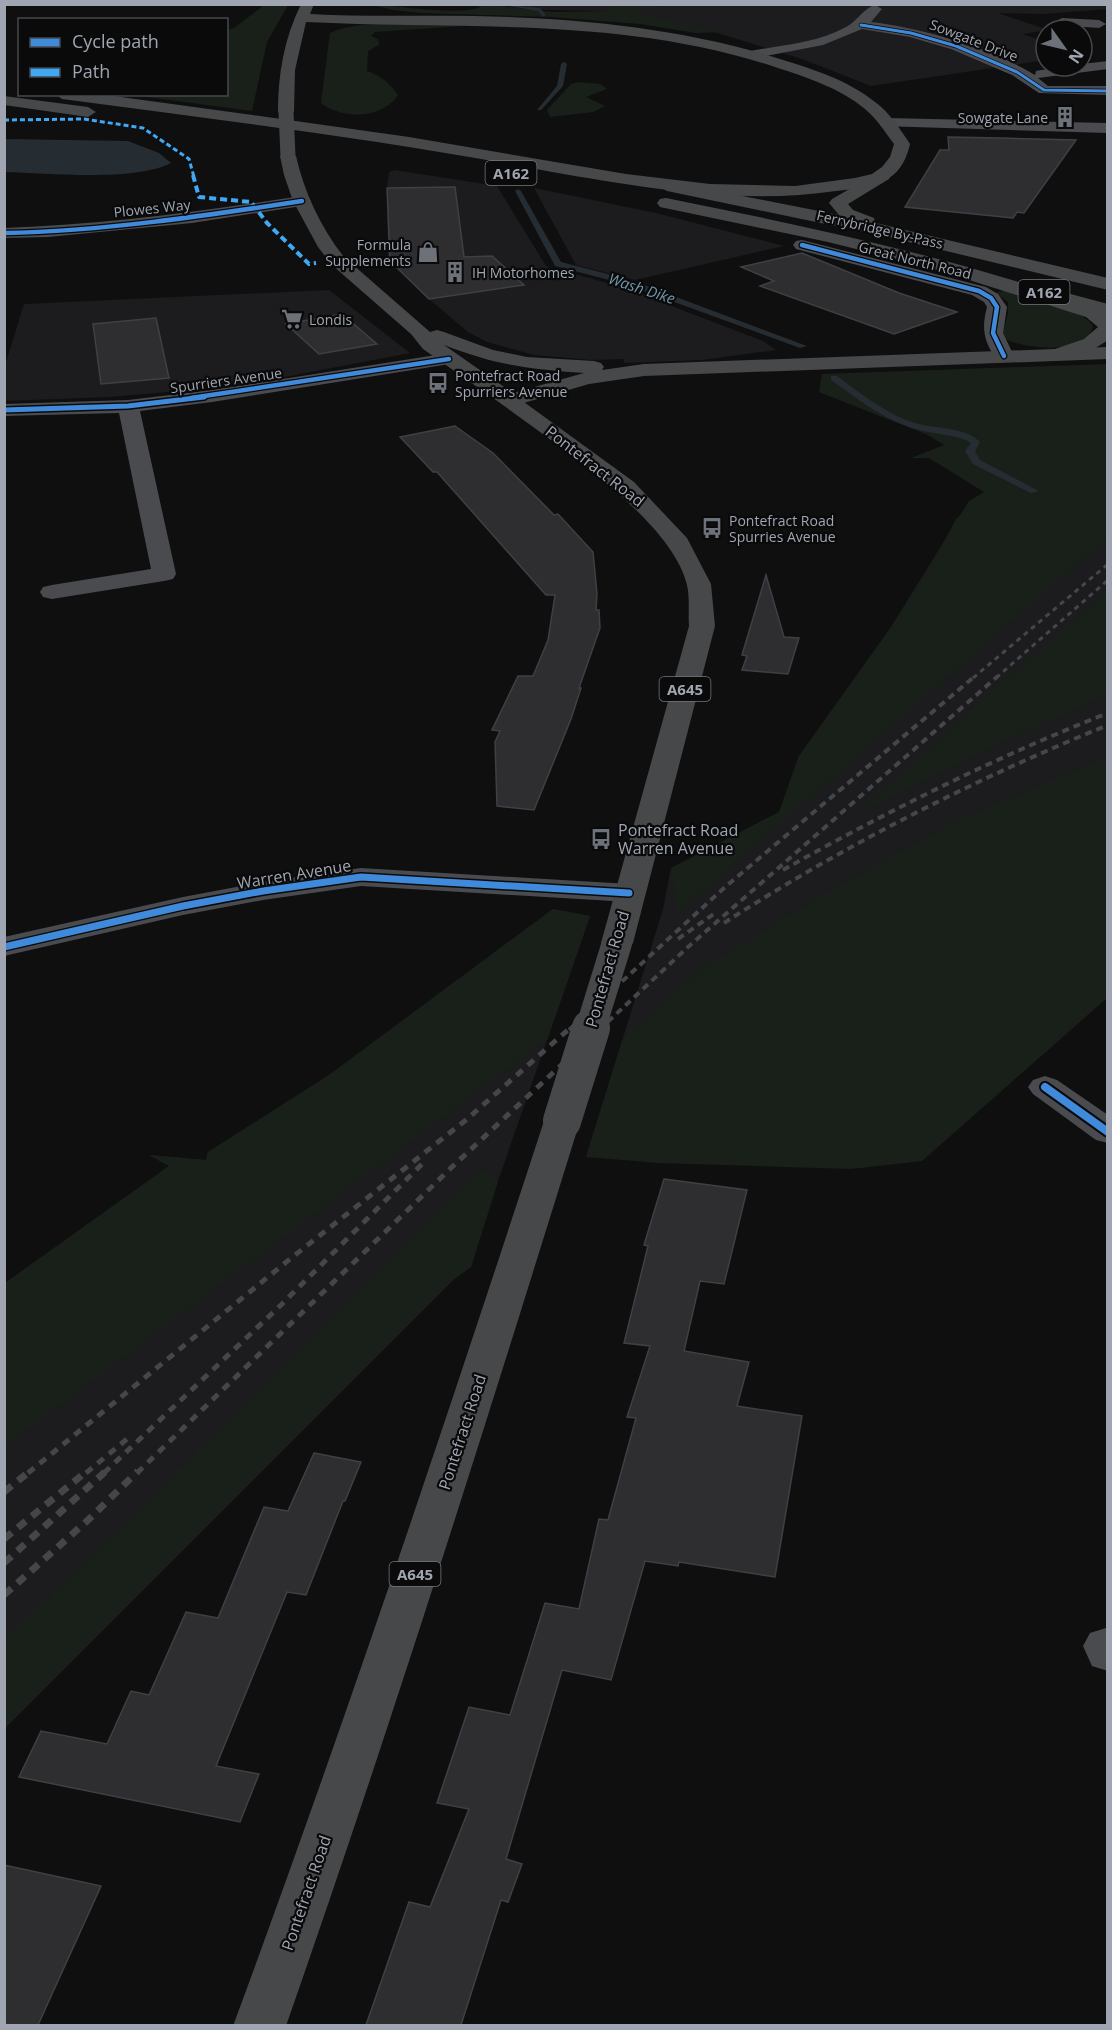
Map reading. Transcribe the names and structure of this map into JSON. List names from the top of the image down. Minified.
{"streets":{"main road":["A162","Ferrybridge By-Pass","Pontefract Road","A645"],"street":["Sowgate Drive","Plowes Way","Great North Road","Spurriers Avenue","Warren Avenue"]},"crossings":[["A162","Ferrybridge By-Pass"],["A162","Pontefract Road"],["Plowes Way","Pontefract Road"],["Great North Road","A645"],["Spurriers Avenue","Pontefract Road"],["Pontefract Road","A645"],["Pontefract Road","Warren Avenue"]],"water":["Wash Dike"],"places":{"building":["Sowgate Lane","IH Motorhomes"],"shop":["Formula Supplements"],"supermarket":["Londis"],"bus stop":["Pontefract Road Spurriers Avenue","Pontefract Road Spurries Avenue","Pontefract Road Warren Avenue"]},"legend":["Cycle path","Path"],"north":"bottom right"}
